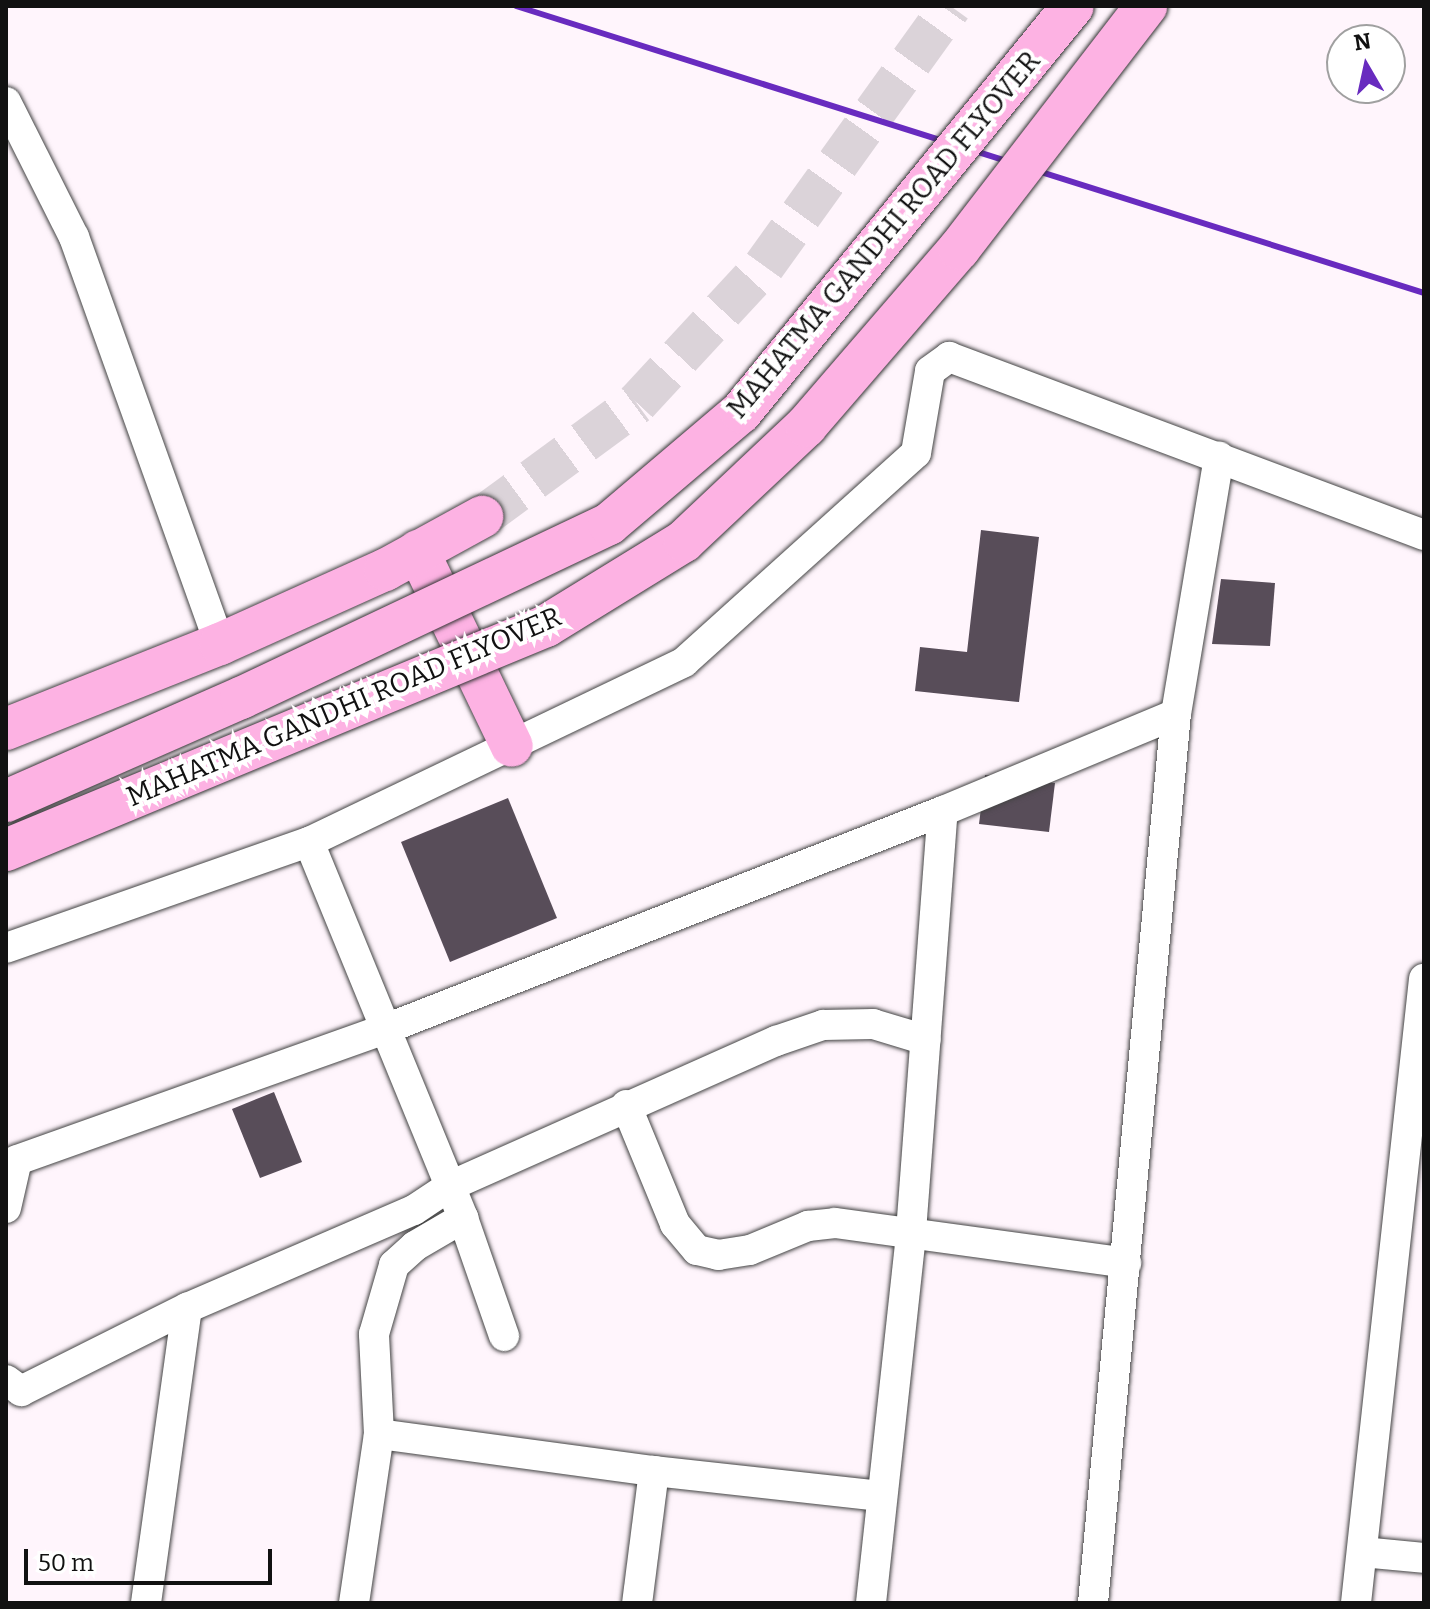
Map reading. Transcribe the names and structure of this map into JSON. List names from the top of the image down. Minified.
{"streets":{"main road":["MAHATMA GANDHI ROAD FLYOVER"]},"scale_bar":"50 m","north":"top"}
